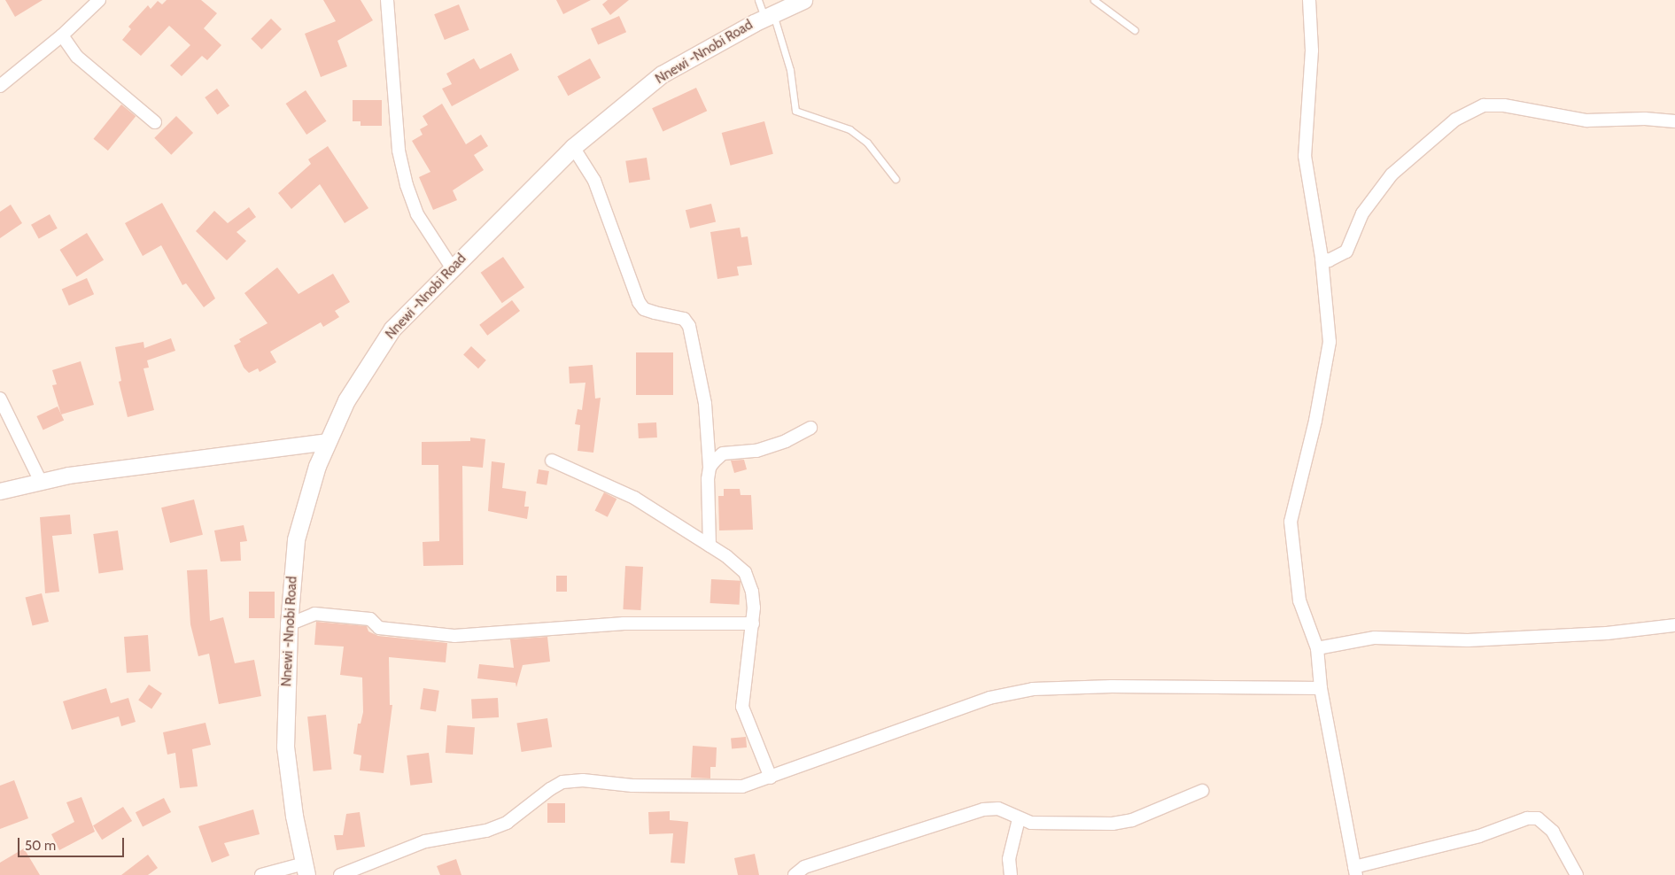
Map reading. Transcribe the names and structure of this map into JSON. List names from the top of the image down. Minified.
{"streets":{"main road":["Nnewi -Nnobi Road"]},"scale_bar":"50 m"}
